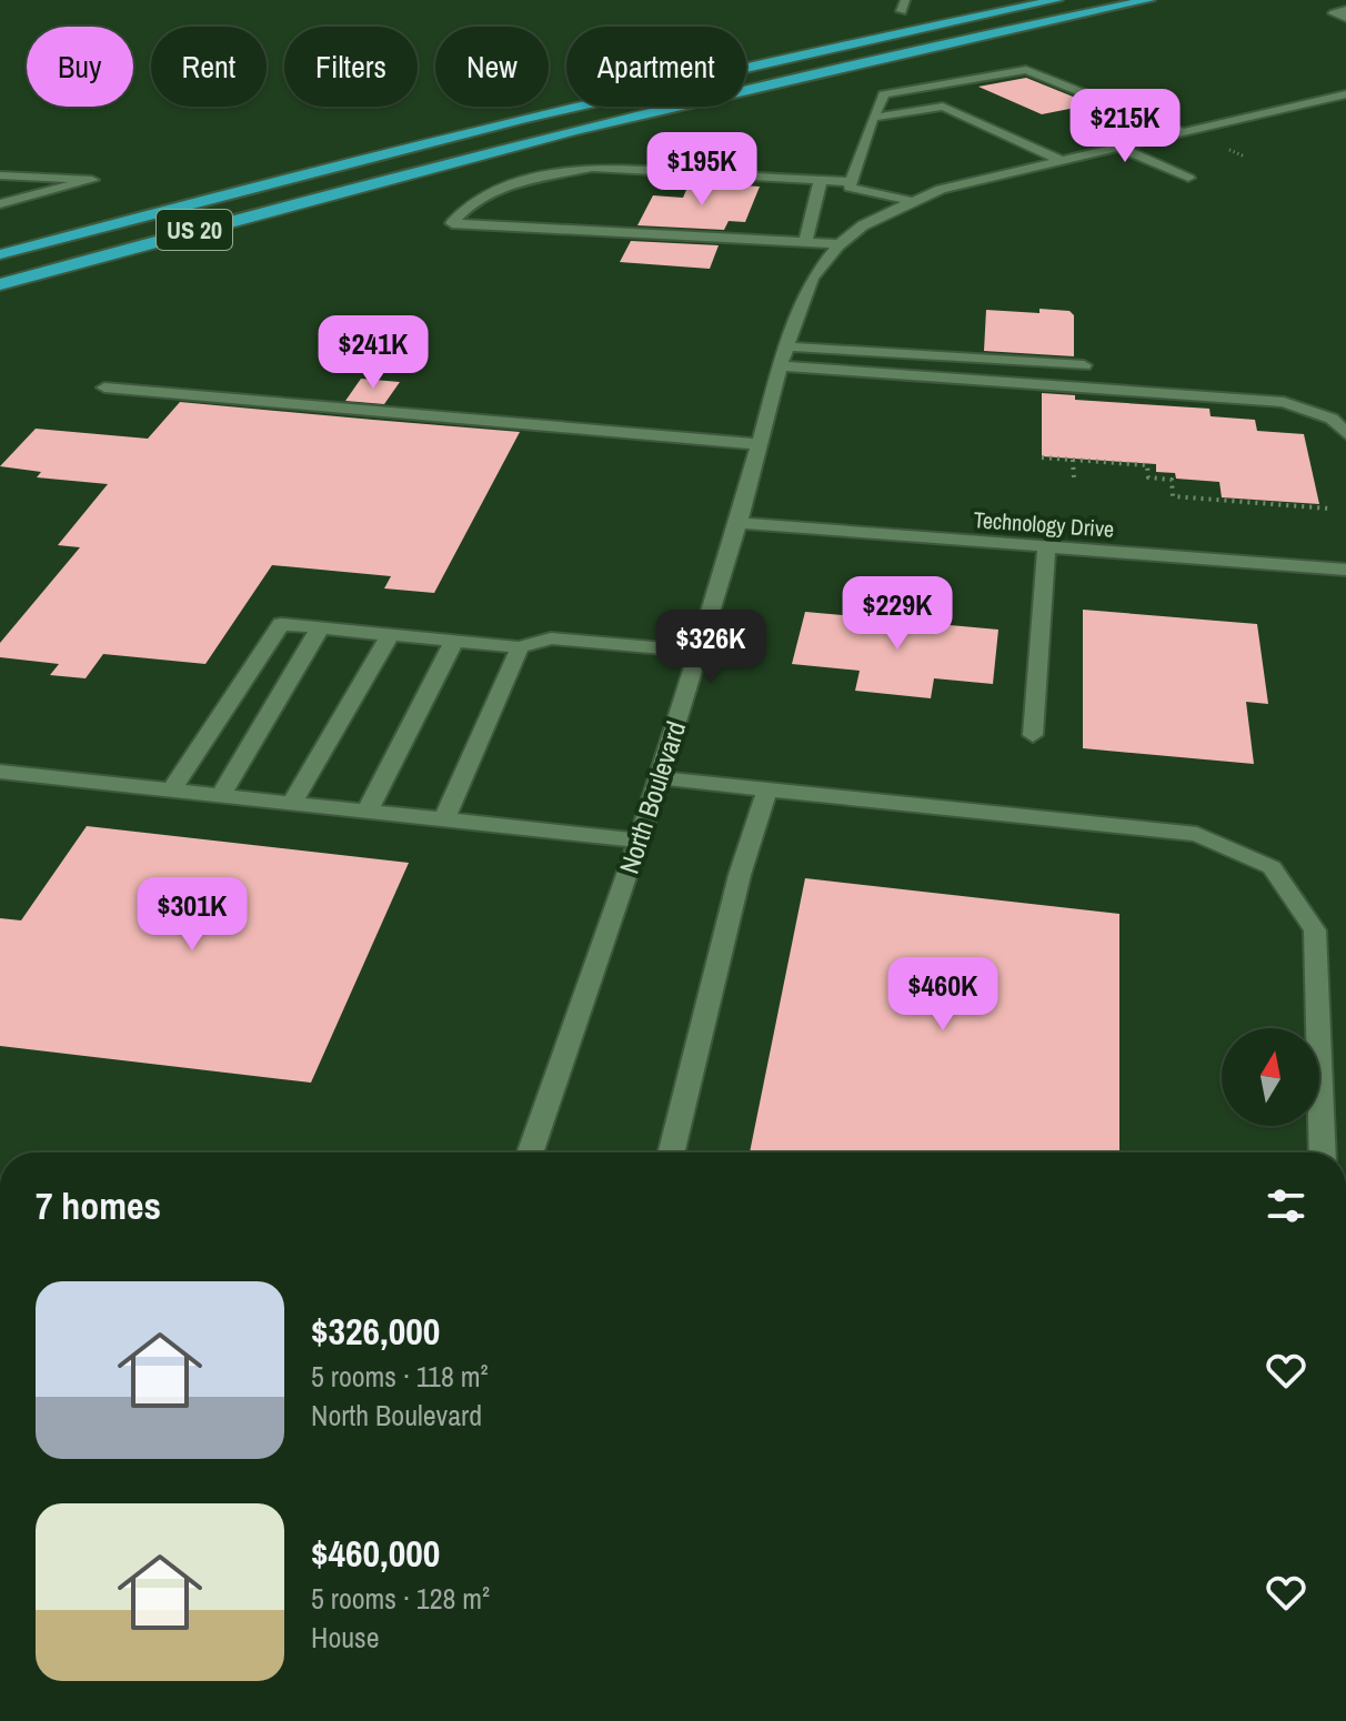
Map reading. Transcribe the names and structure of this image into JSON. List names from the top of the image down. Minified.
{"streets":{"highway":["US 20"],"street":["Technology Drive","North Boulevard"]},"crossings":[["Technology Drive","North Boulevard"]],"north":"top","page":{"chip":["Buy","Rent","Filters","New","Apartment"],"price":["$215K","$195K","$241K","$229K","$326K","$301K","$460K"],"heading":"7 homes","list":[{"name":"$326,000","note":"5 rooms · 118 m² · North Boulevard"},{"name":"$460,000","note":"5 rooms · 128 m² · House"}]}}
